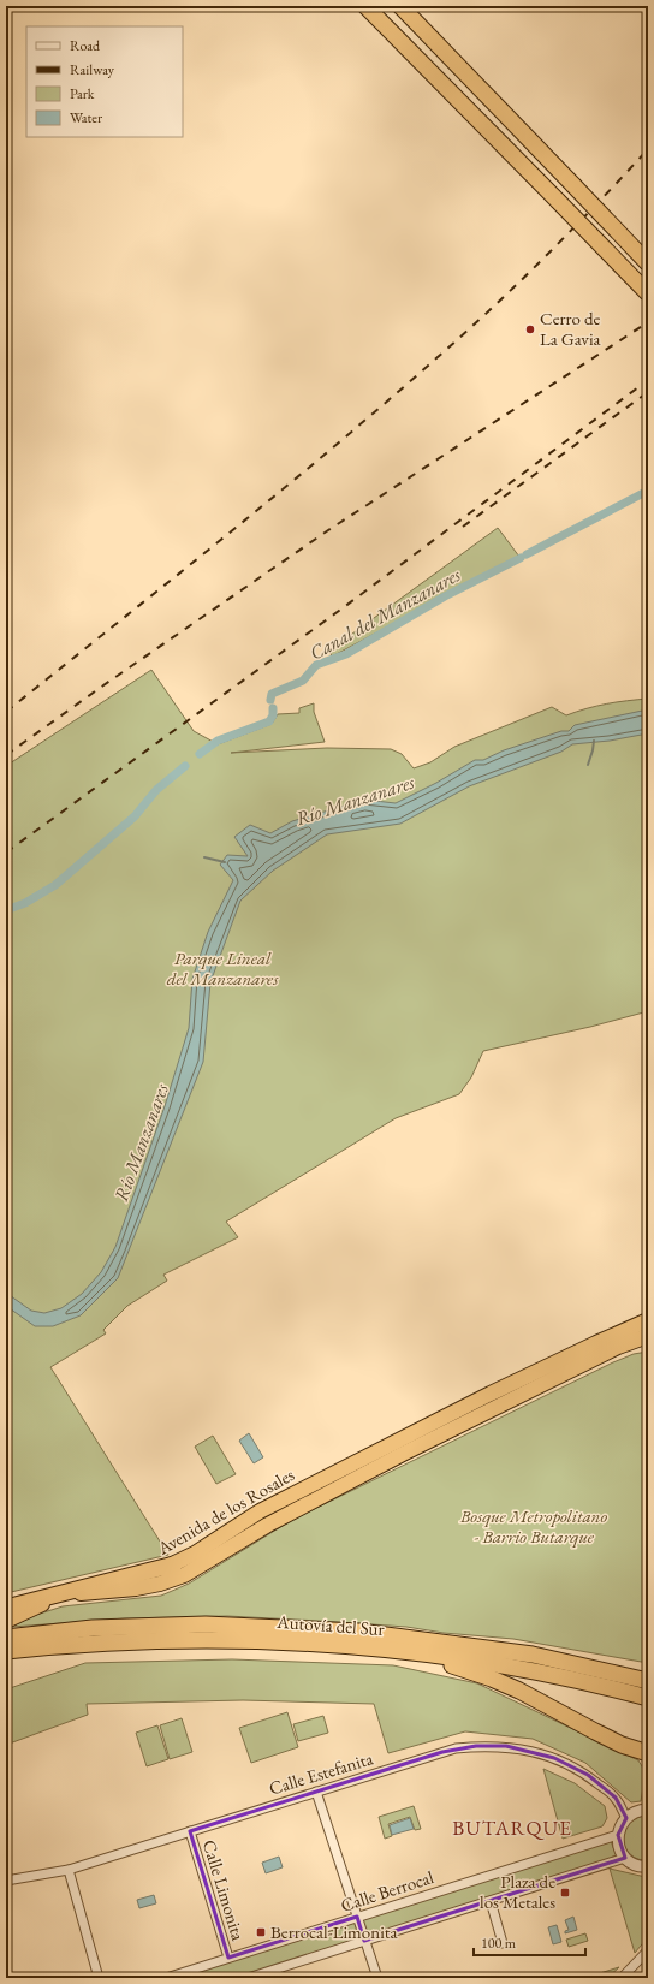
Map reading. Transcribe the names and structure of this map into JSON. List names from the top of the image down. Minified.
{"streets":{"highway":["Avenida de los Rosales","Autovía del Sur"],"street":["Calle Estefanita","Calle Limonita","Calle Berrocal"]},"crossings":[["Calle Estefanita","Calle Limonita"],["Calle Limonita","Calle Berrocal"]],"districts":["BUTARQUE"],"water":["Canal del Manzanares","Río Manzanares"],"parks":["Parque Lineal del Manzanares","Bosque Metropolitano - Barrio Butarque"],"places":{"other":["Cerro de La Gavia"],"transit":["Plaza de los Metales","Berrocal-Limonita"]},"legend":["Road","Railway","Park","Water"],"scale_bar":"100 m"}
